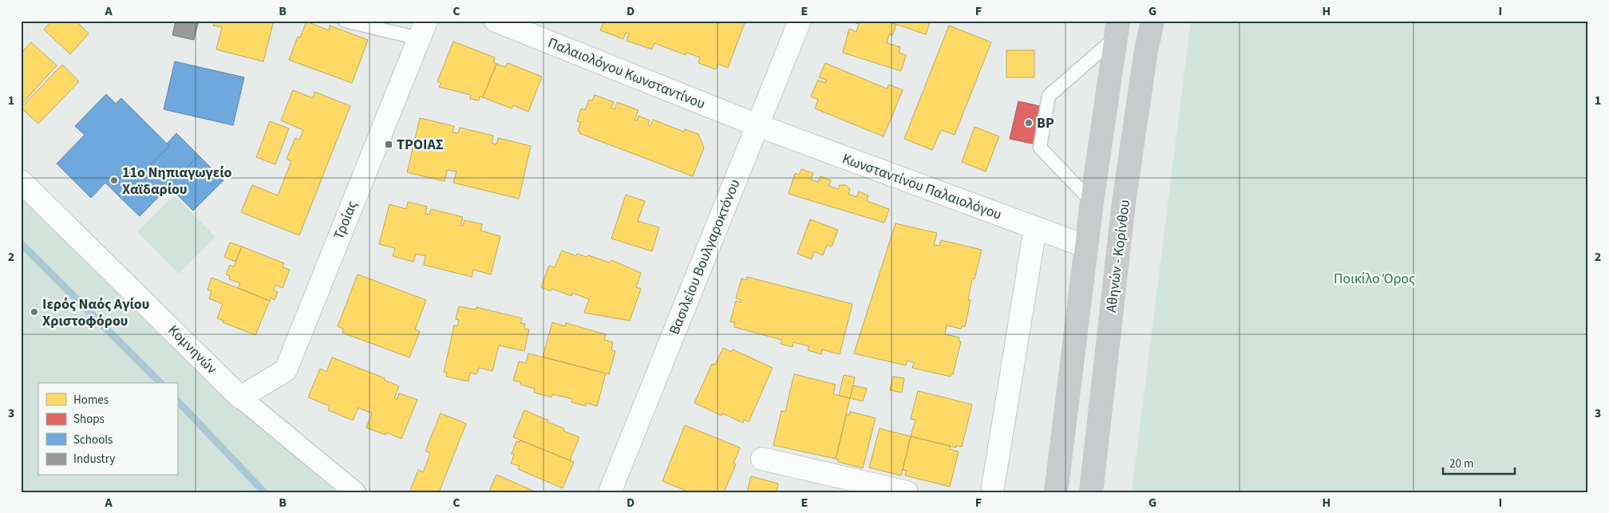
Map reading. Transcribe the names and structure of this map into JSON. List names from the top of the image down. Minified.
{"streets":{"highway":["Αθηνών - Κορίνθου"],"street":["Παλαιολόγου Κωνσταντίνου","Κωνσταντίνου Παλαιολόγου","Τροίας","Βασιλείου Βουλγαροκτόνου","Κομνηνών"]},"crossings":[["Παλαιολόγου Κωνσταντίνου","Κωνσταντίνου Παλαιολόγου"],["Παλαιολόγου Κωνσταντίνου","Βασιλείου Βουλγαροκτόνου"],["Κωνσταντίνου Παλαιολόγου","Βασιλείου Βουλγαροκτόνου"],["Τροίας","Κομνηνών"]],"parks":["Ποικίλο Όρος"],"places":{"other":["BP","11ο Νηπιαγωγείο Χαϊδαρίου","Ιερός Ναός Αγίου Χριστοφόρου"],"transit":["ΤΡΟΙΑΣ"]},"legend":["Homes","Shops","Schools","Industry"],"scale_bar":"20 m","grid":{"columns":["A","B","C","D","E","F","G","H","I"],"rows":["1","2","3"]}}
